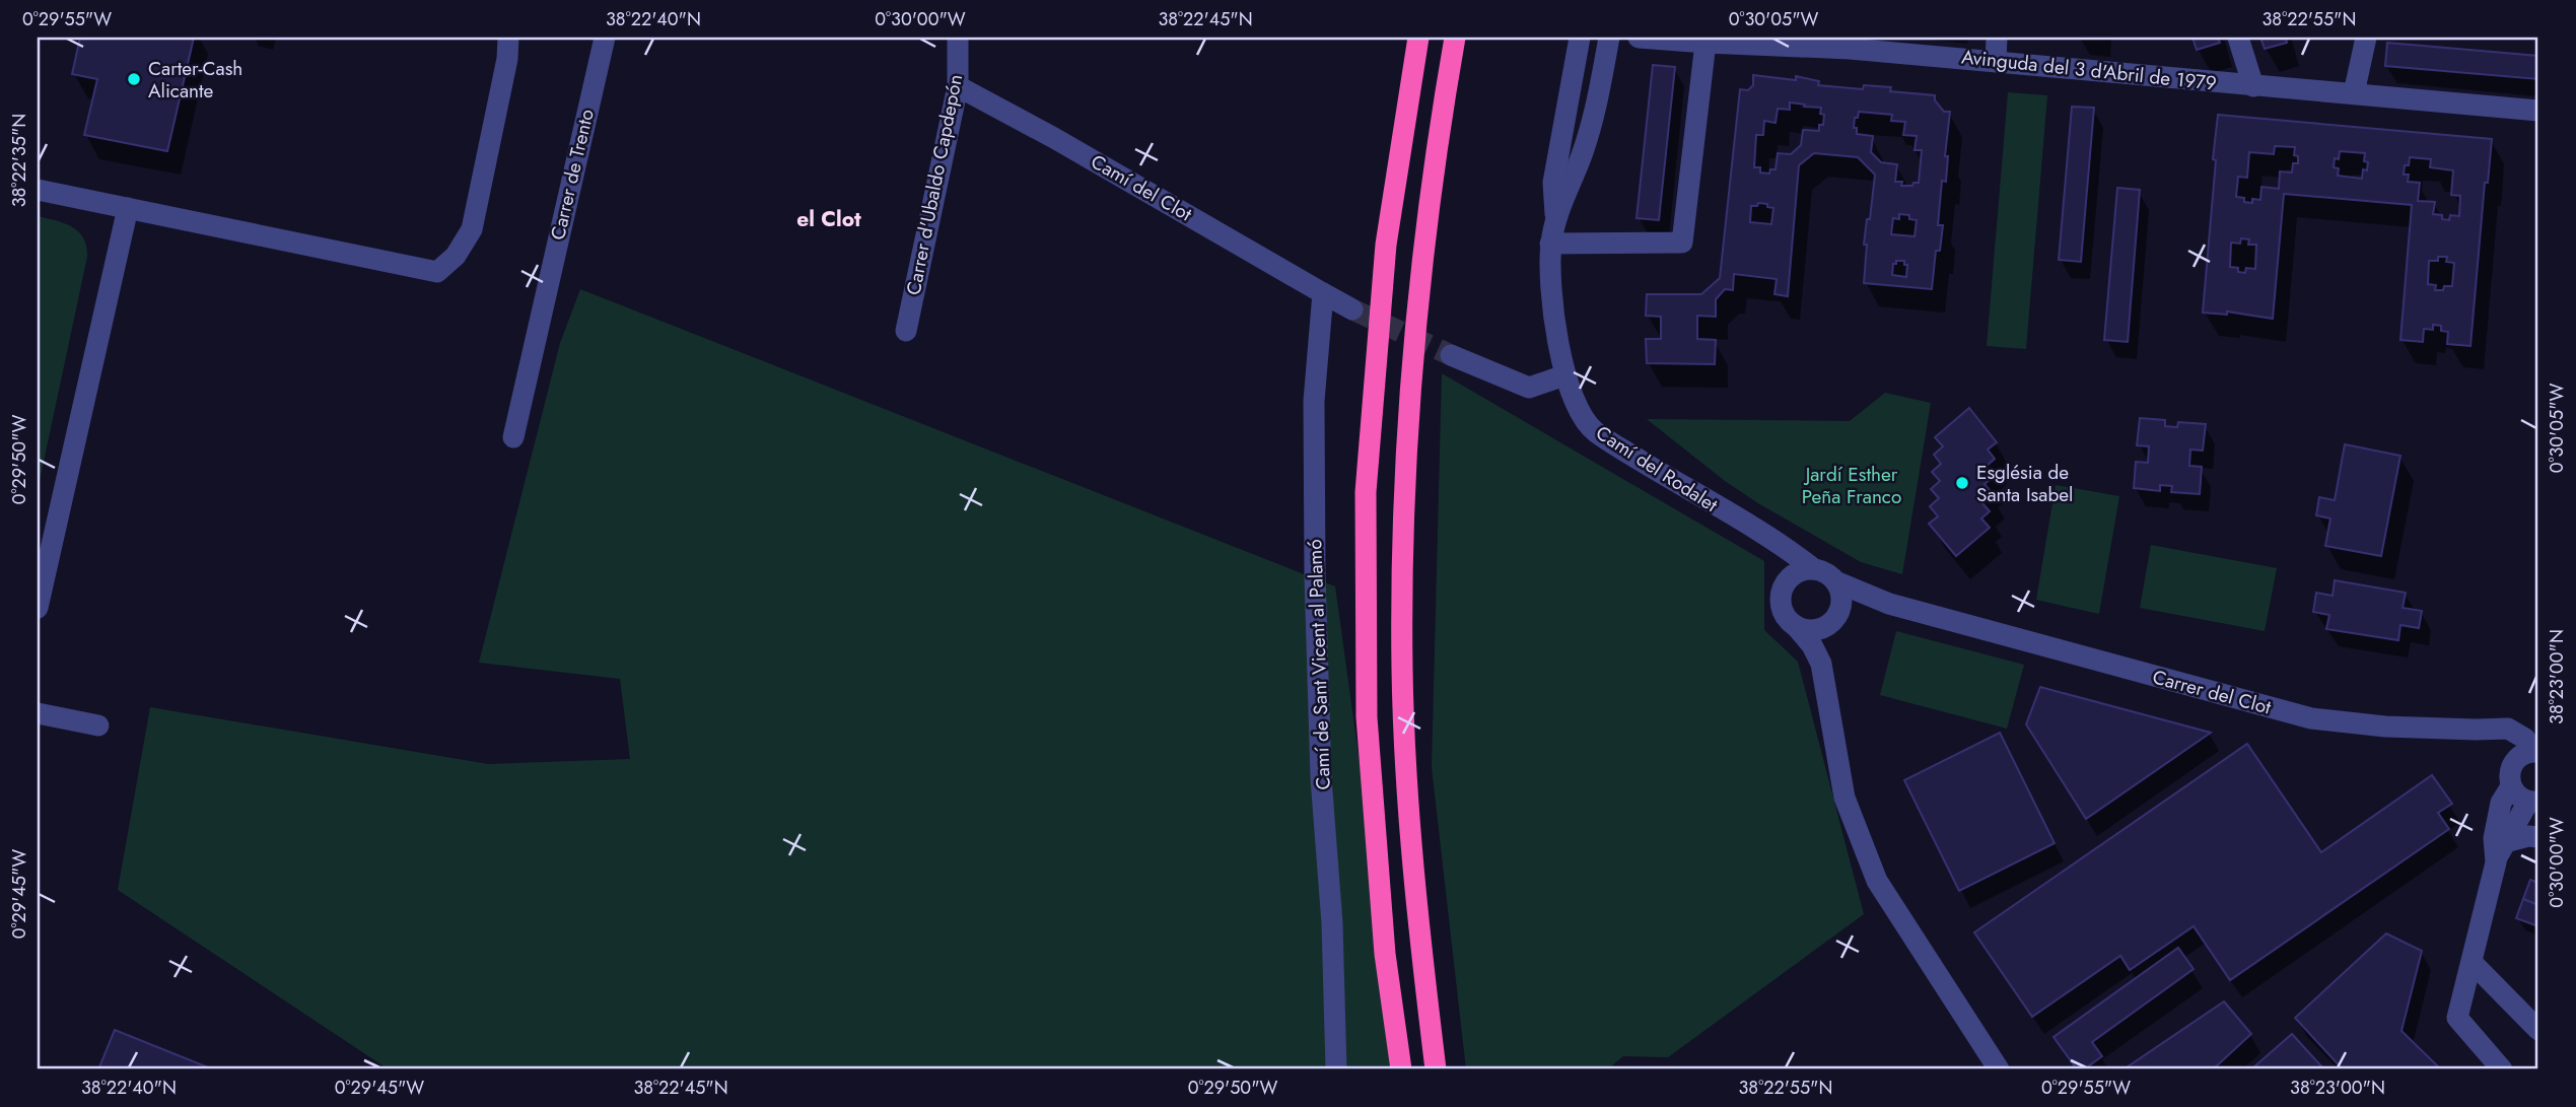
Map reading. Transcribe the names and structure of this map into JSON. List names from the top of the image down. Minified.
{"streets":{"street":["Avinguda del 3 d'Abril de 1979","Carrer de Trento","Carrer d'Ubaldo Capdepón","Camí del Clot","Camí del Rodalet","Camí de Sant Vicent al Palamó","Carrer del Clot"]},"crossings":[["Carrer d'Ubaldo Capdepón","Camí del Clot"],["Camí del Clot","Camí de Sant Vicent al Palamó"],["Camí del Rodalet","Carrer del Clot"]],"districts":["el Clot"],"parks":["Jardí Esther Peña Franco"],"places":["Carter-Cash Alicante","Església de Santa Isabel"],"coordinates":["0°29'55\"W","38°22'40\"N","0°30'00\"W","38°22'45\"N","0°30'05\"W","38°22'55\"N","38°22'35\"N","0°29'50\"W","38°23'00\"N","0°29'45\"W"]}
